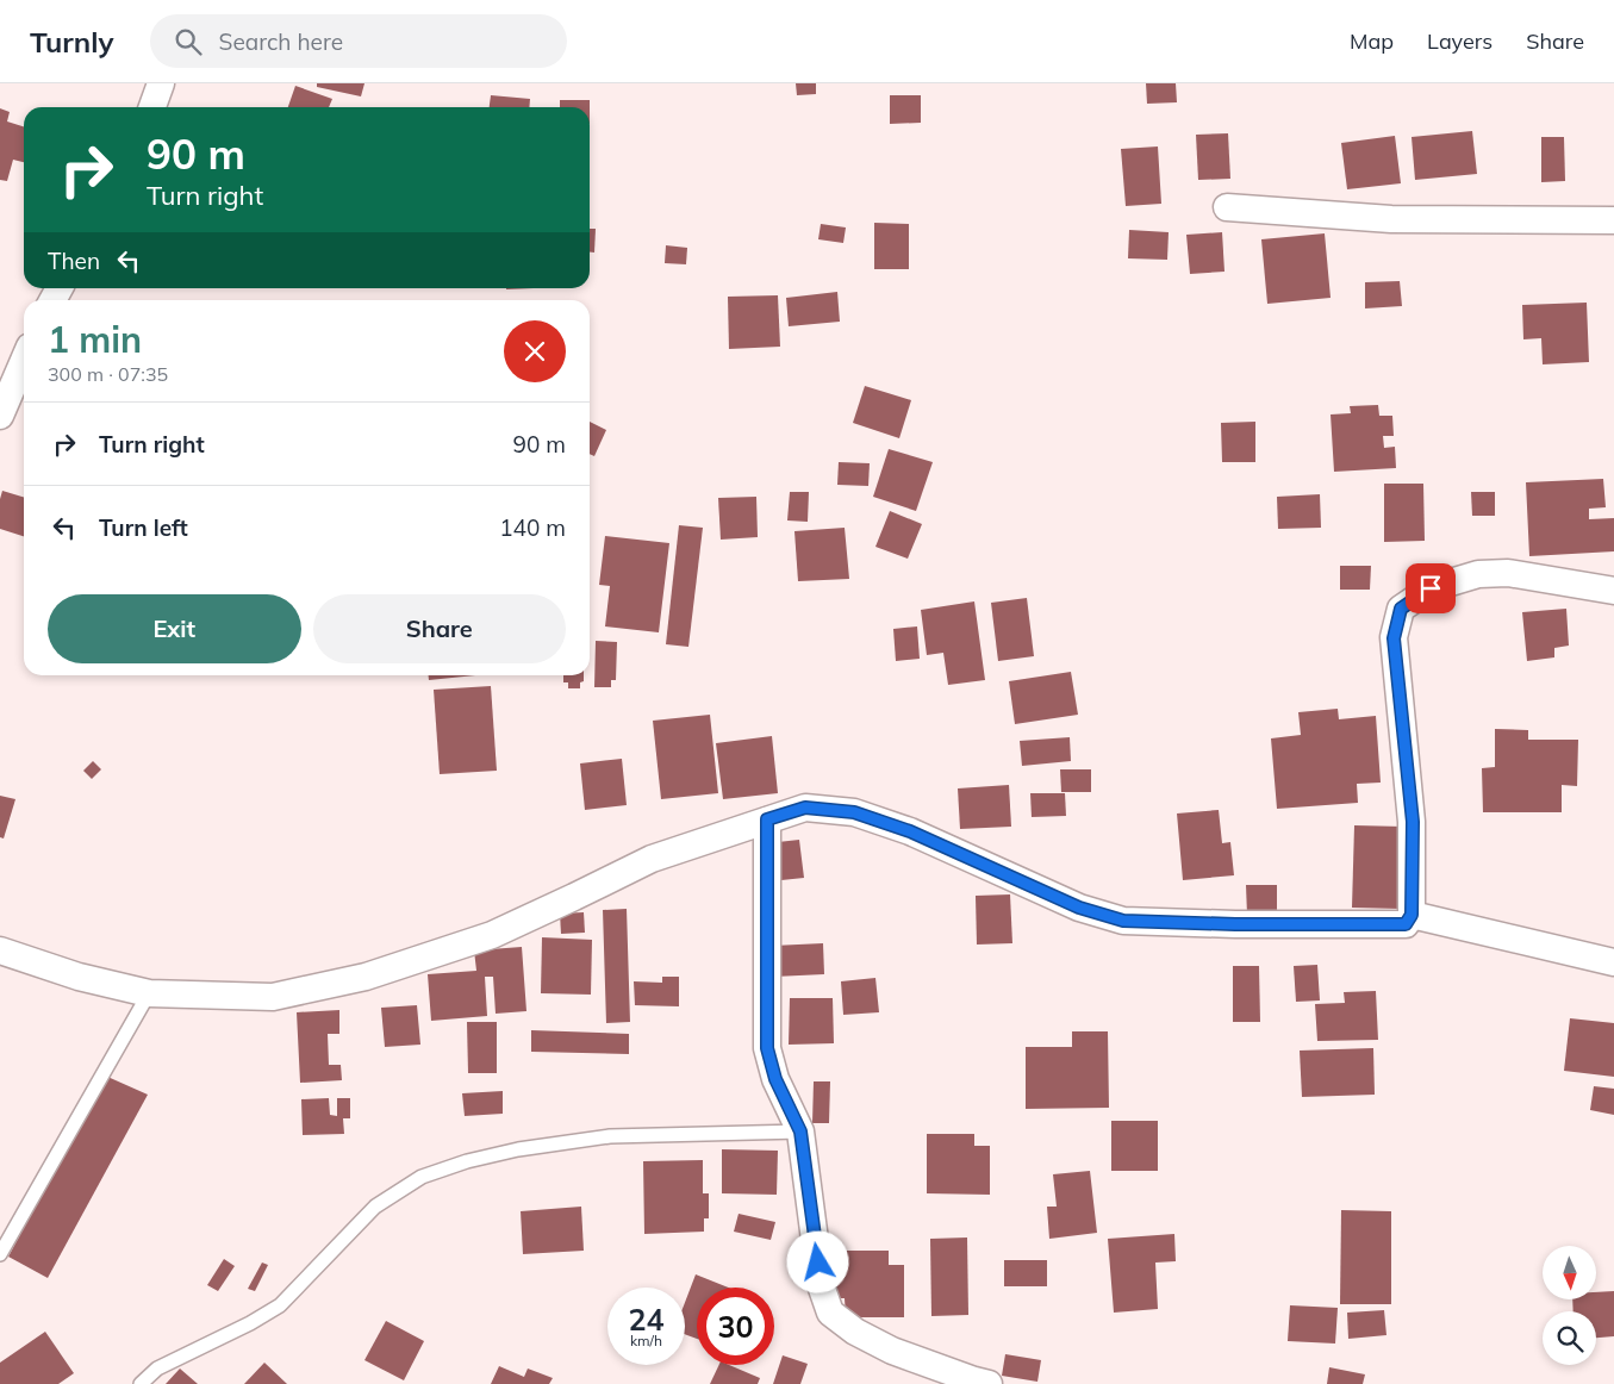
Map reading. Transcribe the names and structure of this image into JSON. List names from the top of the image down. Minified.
{"north":"bottom","page":{"header":"Turnly","search":"Search here","nav":["Map","Layers","Share"],"turn":["90 m","Turn right"],"then":"Then","heading":["1 min","300 m · 07:35"],"list":[{"name":"Turn right","value":"90 m"},{"name":"Turn left","value":"140 m"}],"buttons":["Exit","Share"],"speed":"24 km/h","limit":"30"}}
